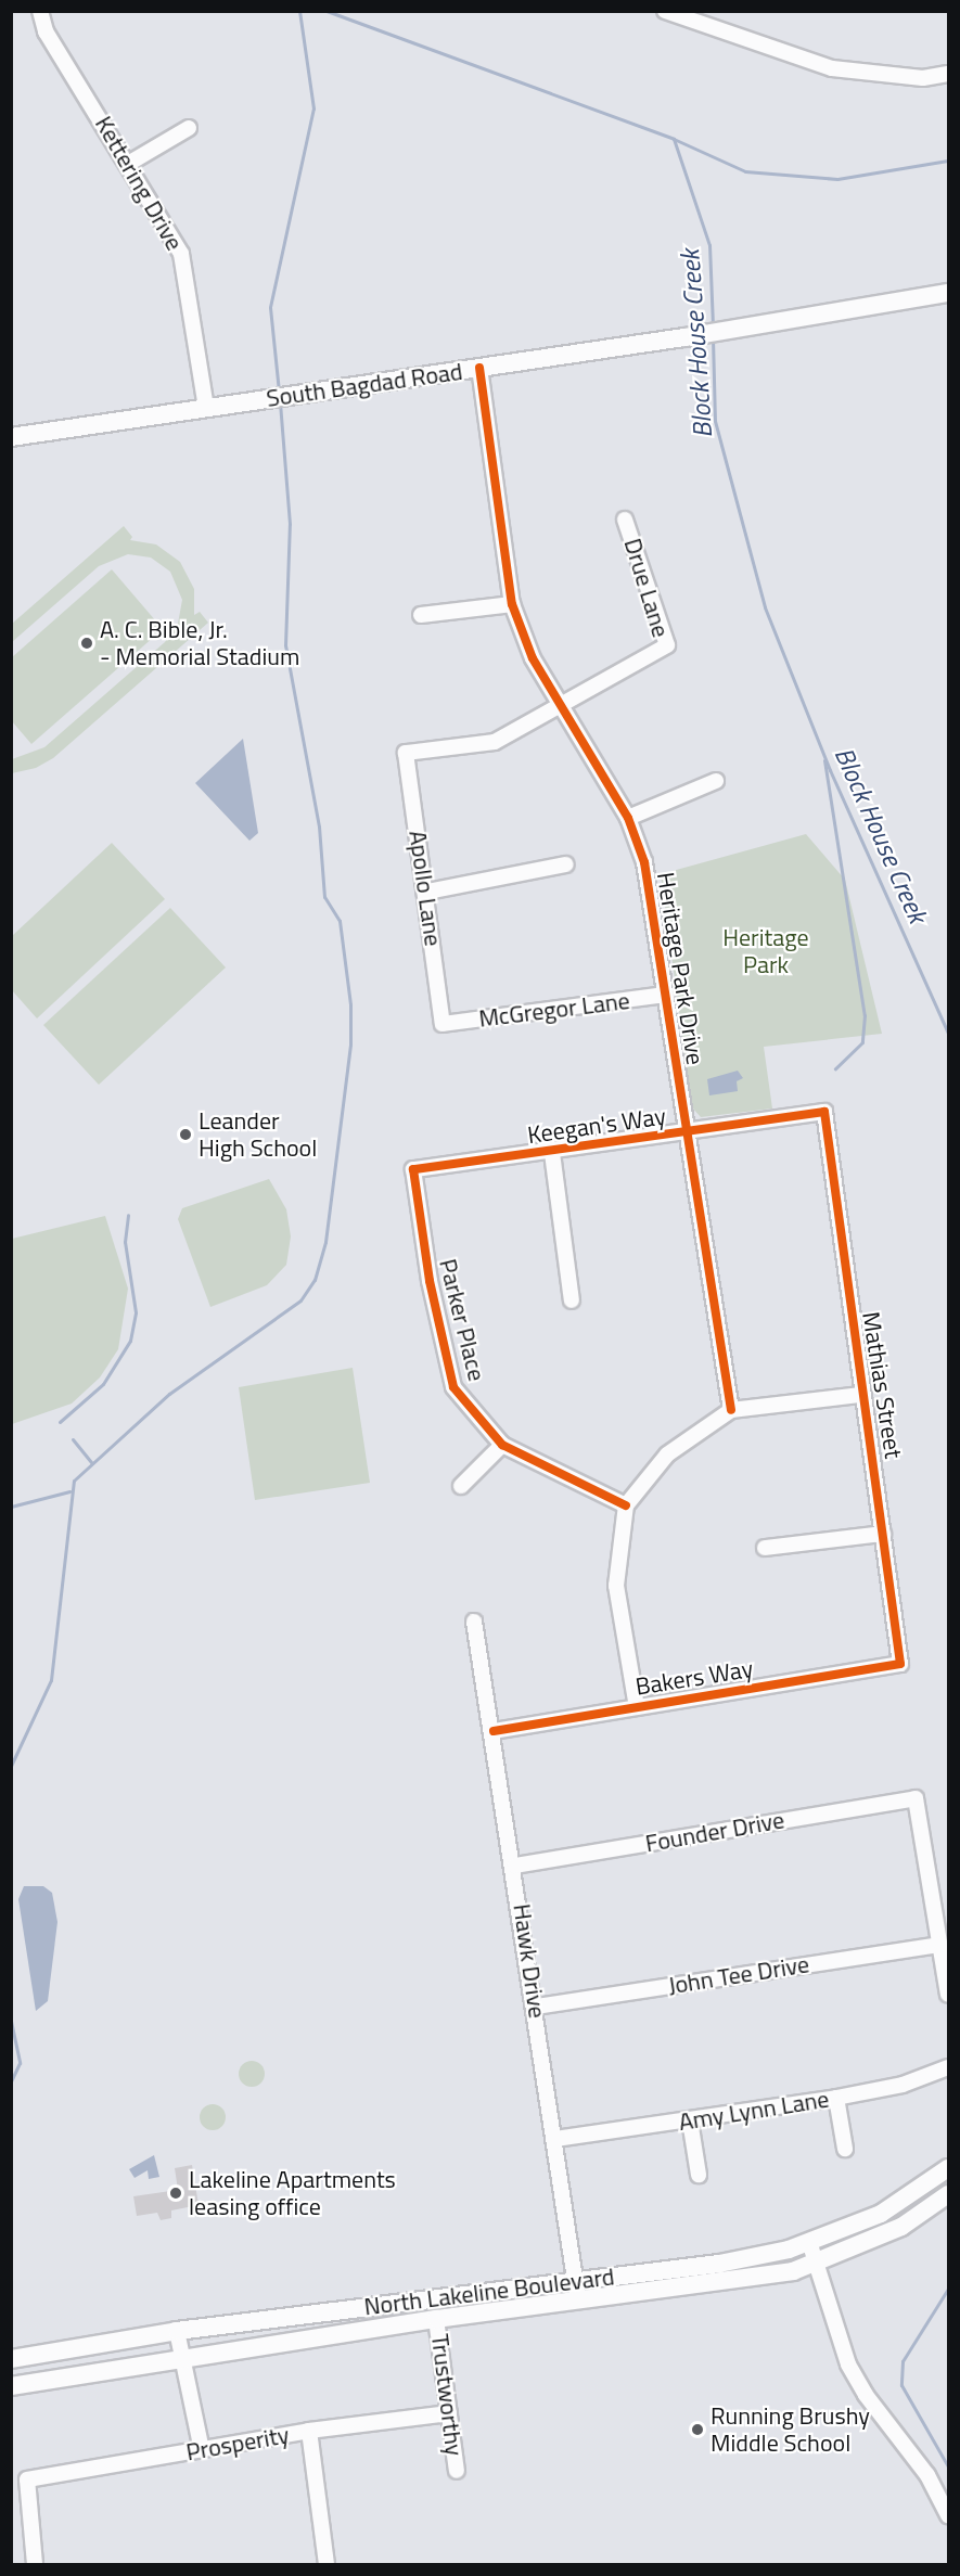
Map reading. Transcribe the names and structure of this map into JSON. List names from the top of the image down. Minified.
{"streets":{"main road":["South Bagdad Road","North Lakeline Boulevard"],"street":["Kettering Drive","Drue Lane","Apollo Lane","Heritage Park Drive","McGregor Lane","Keegan's Way","Parker Place","Mathias Street","Bakers Way","Founder Drive","Hawk Drive","John Tee Drive","Amy Lynn Lane","Trustworthy","Prosperity"]},"crossings":[["Kettering Drive","South Bagdad Road"],["South Bagdad Road","Heritage Park Drive"],["Drue Lane","Apollo Lane"],["Drue Lane","Heritage Park Drive"],["Apollo Lane","McGregor Lane"],["Heritage Park Drive","McGregor Lane"],["Heritage Park Drive","Keegan's Way"],["Keegan's Way","Parker Place"],["Keegan's Way","Mathias Street"],["Mathias Street","Bakers Way"],["Bakers Way","Hawk Drive"],["Founder Drive","Hawk Drive"],["Founder Drive","John Tee Drive"],["Hawk Drive","John Tee Drive"],["Hawk Drive","Amy Lynn Lane"],["Hawk Drive","North Lakeline Boulevard"],["North Lakeline Boulevard","Trustworthy"],["Trustworthy","Prosperity"]],"water":["Block House Creek"],"parks":["Heritage Park"],"places":["A. C. Bible, Jr. - Memorial Stadium","Leander High School","Lakeline Apartments leasing office","Running Brushy Middle School"]}
